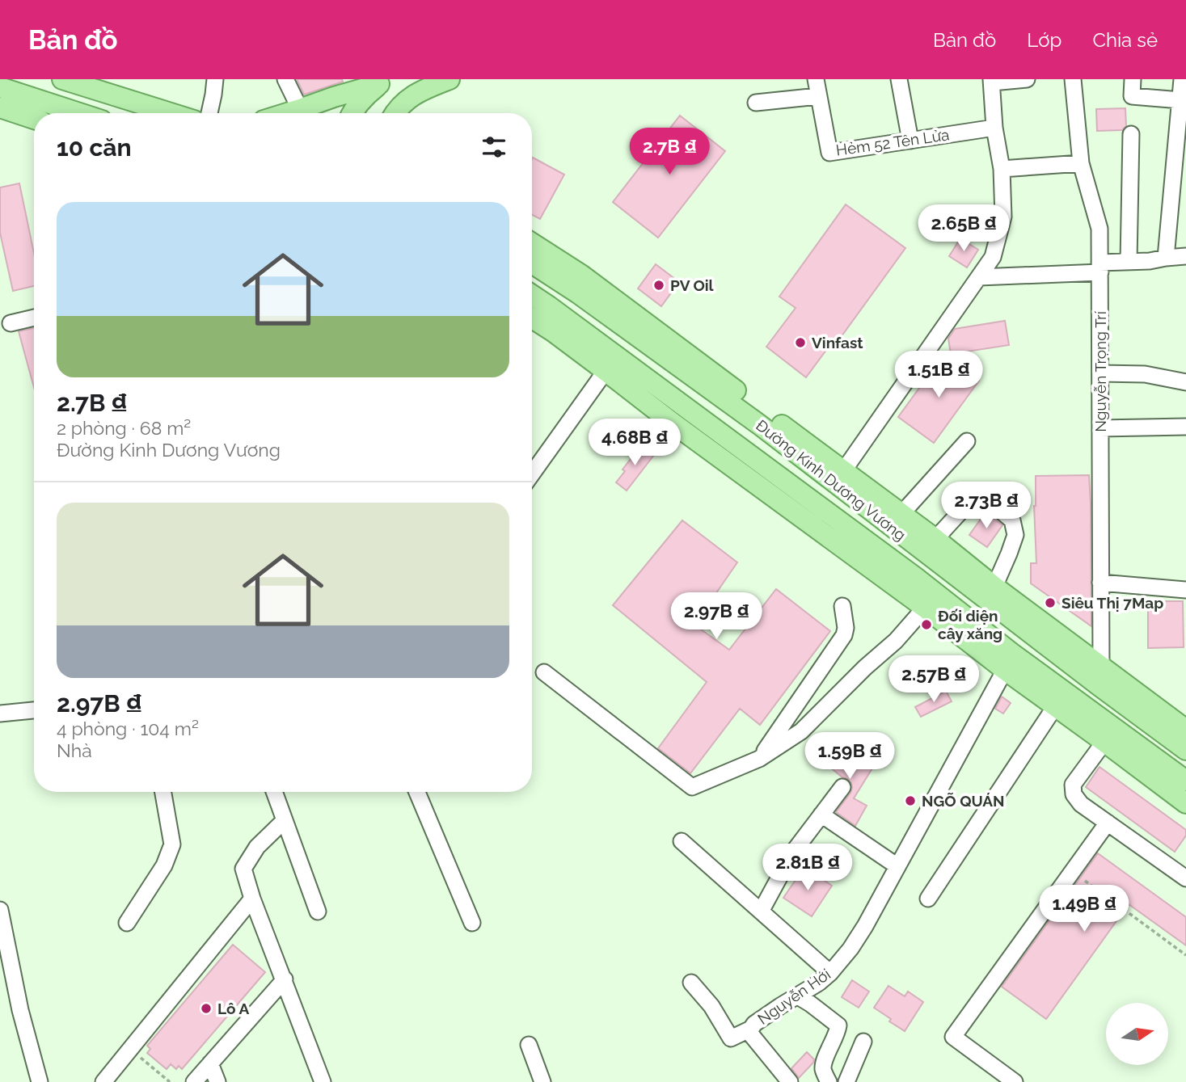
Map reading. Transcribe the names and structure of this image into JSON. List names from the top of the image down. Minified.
{"streets":{"main road":["Đường Kinh Dương Vương"],"street":["Hẻm 52 Tên Lửa","Nguyễn Trọng Trí","Nguyễn Hới"]},"crossings":[["Nguyễn Trọng Trí","Đường Kinh Dương Vương"],["Đường Kinh Dương Vương","Nguyễn Hới"]],"places":["PV Oil","Vinfast","Siêu Thị 7Map","Đối diện cây xăng","NGÕ QUÁN","Lô A"],"north":"right","page":{"header":"Bản đồ","nav":["Bản đồ","Lớp","Chia sẻ"],"heading":"10 căn","price":["2.7B ₫","2.65B ₫","1.51B ₫","4.68B ₫","2.73B ₫","2.97B ₫","2.57B ₫","1.59B ₫","2.81B ₫","1.49B ₫"],"list":[{"name":"2.7B ₫","note":"2 phòng · 68 m² · Đường Kinh Dương Vương"},{"name":"2.97B ₫","note":"4 phòng · 104 m² · Nhà"}]}}
